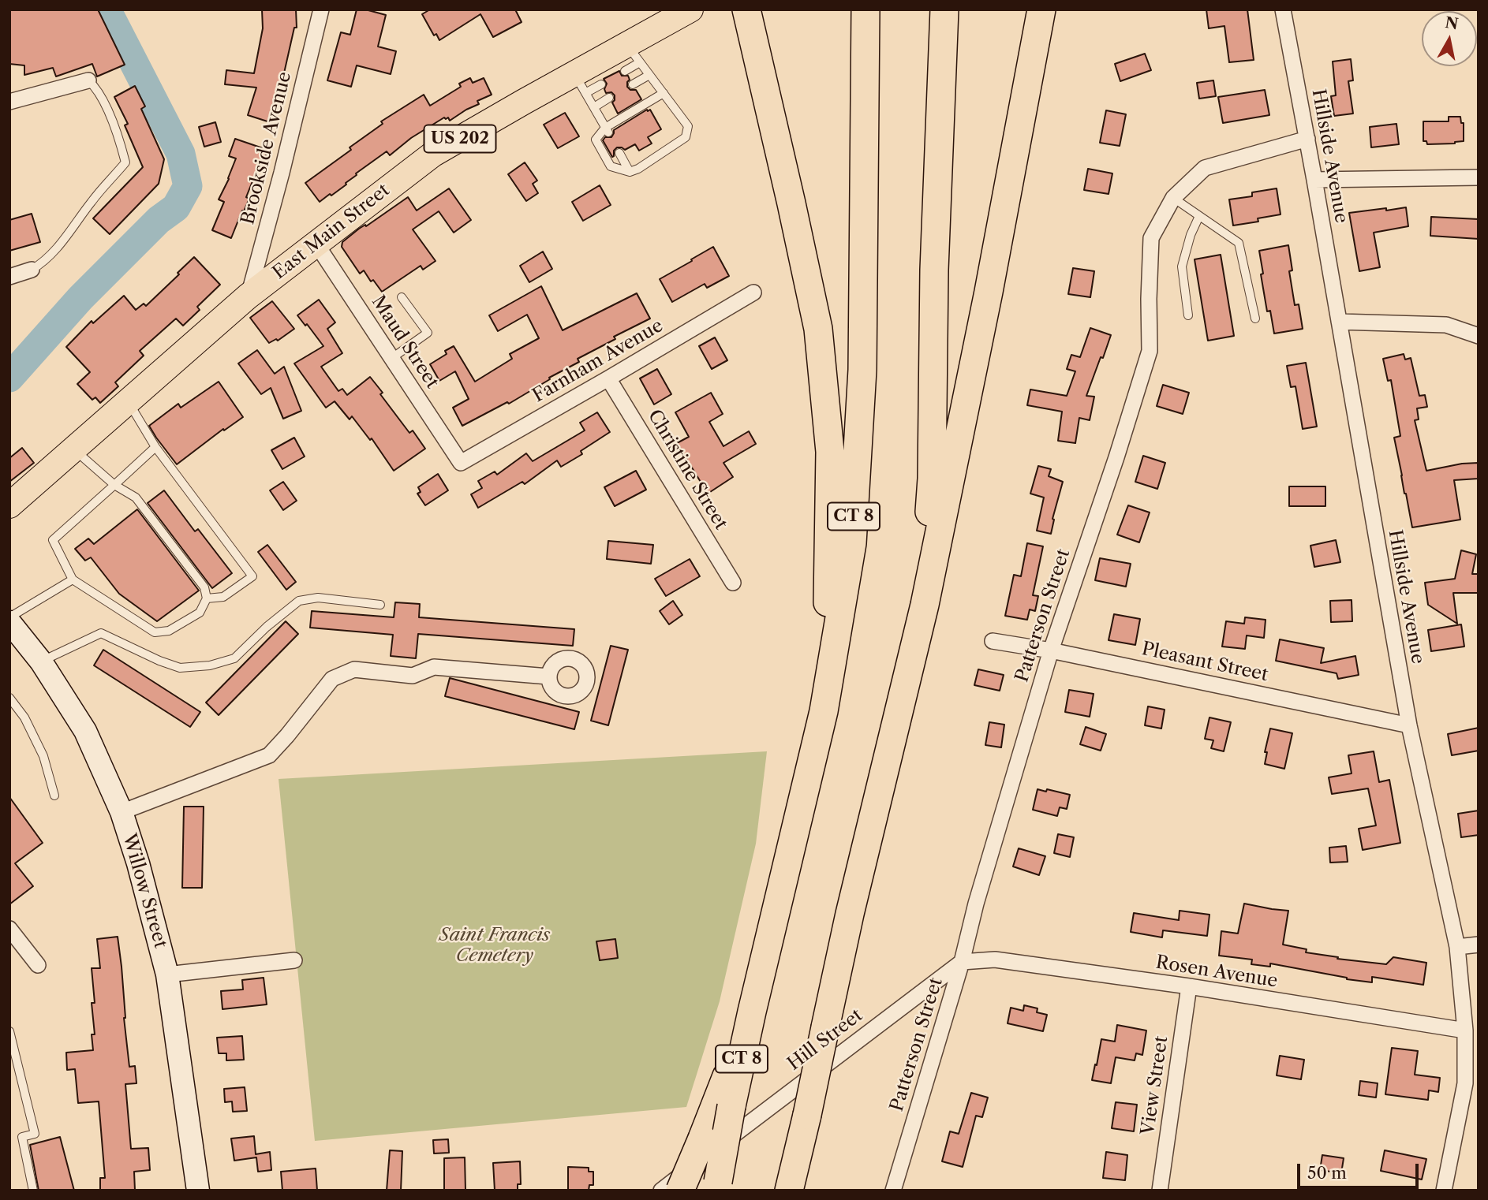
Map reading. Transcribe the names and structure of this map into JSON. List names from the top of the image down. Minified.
{"streets":{"highway":["US 202","East Main Street","CT 8"],"main road":["Willow Street"],"street":["Brookside Avenue","Hillside Avenue","Maud Street","Farnham Avenue","Christine Street","Patterson Street","Pleasant Street","Rosen Avenue","Hill Street","View Street"]},"crossings":[["Brookside Avenue","East Main Street"],["Hillside Avenue","Patterson Street"],["Hillside Avenue","Pleasant Street"],["Hillside Avenue","Rosen Avenue"],["East Main Street","Maud Street"],["Maud Street","Farnham Avenue"],["Farnham Avenue","Christine Street"],["Patterson Street","Pleasant Street"],["Patterson Street","Rosen Avenue"],["Patterson Street","Hill Street"],["Rosen Avenue","Hill Street"],["Rosen Avenue","View Street"]],"parks":["Saint Francis Cemetery"],"scale_bar":"50 m","north":"top"}
